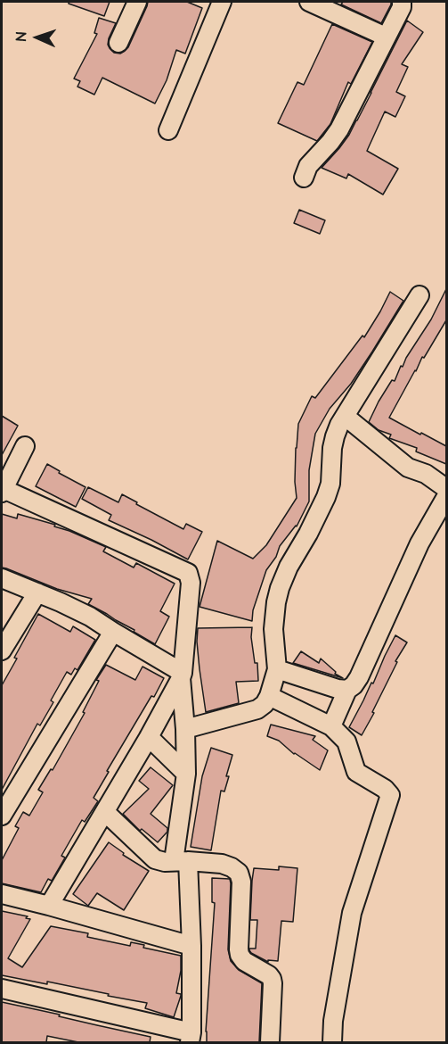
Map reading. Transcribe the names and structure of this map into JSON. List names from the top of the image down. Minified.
{"north":"left"}
